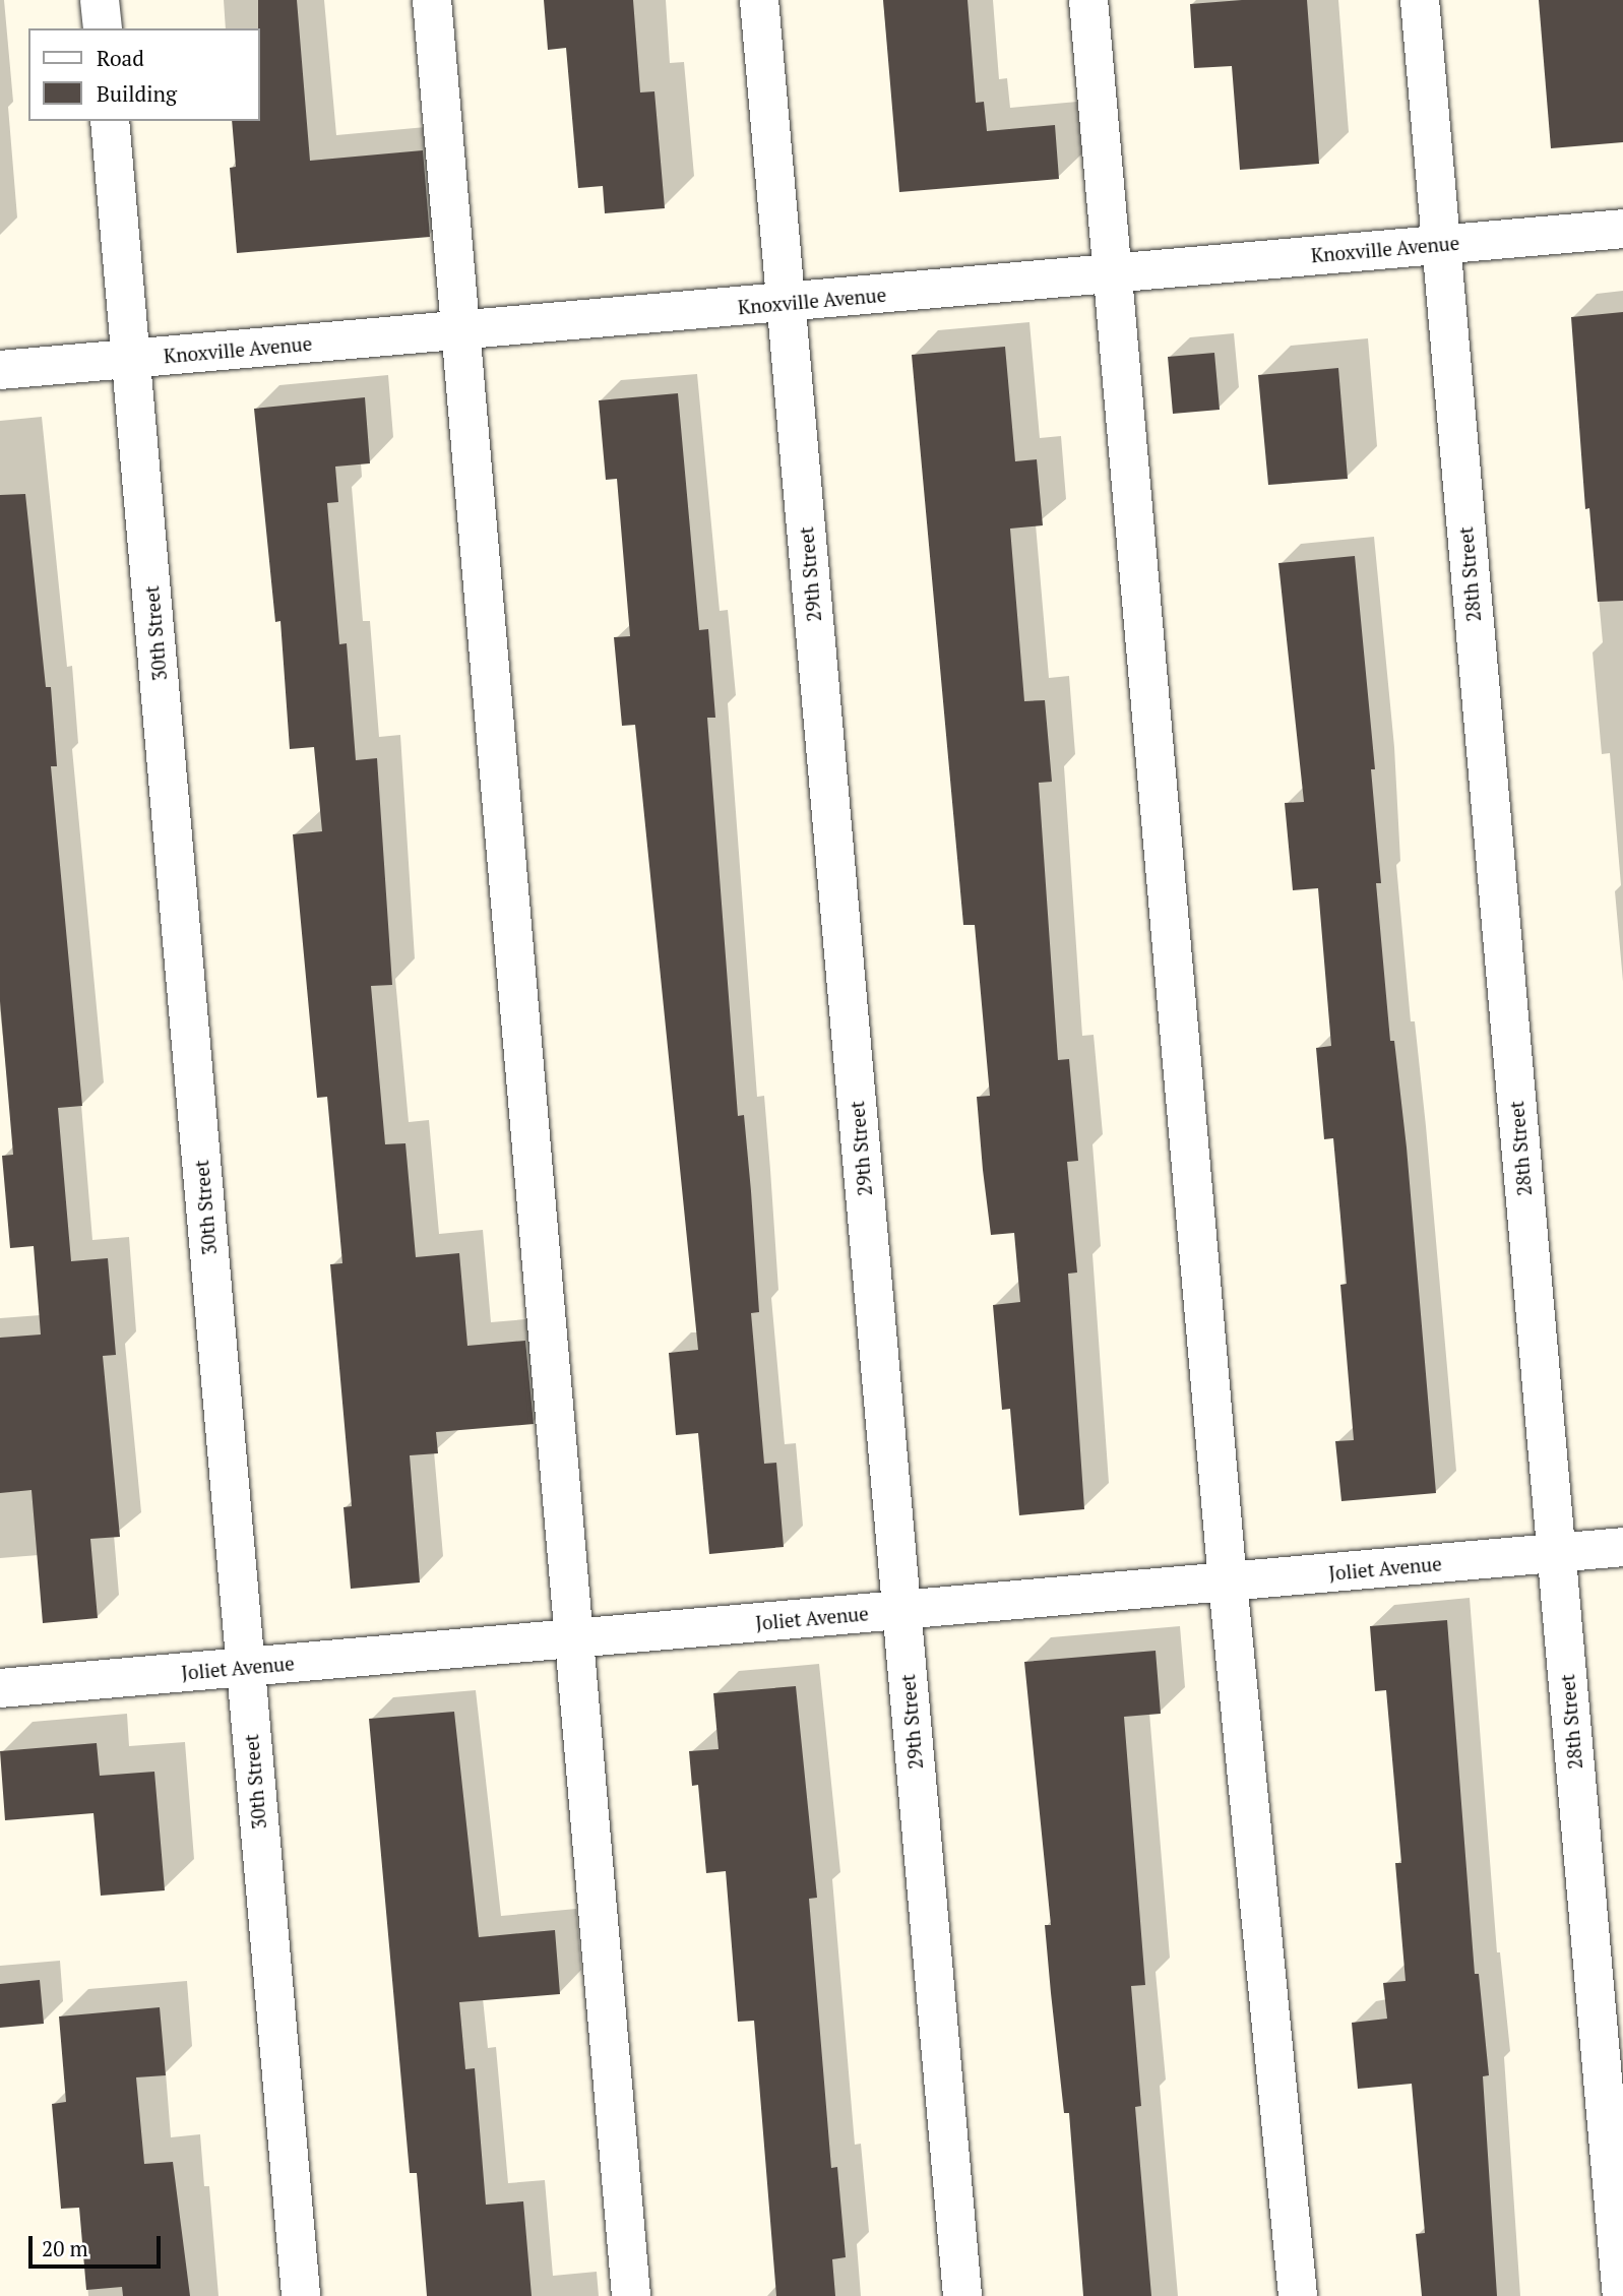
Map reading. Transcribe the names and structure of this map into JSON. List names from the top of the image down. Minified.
{"streets":{"street":["Knoxville Avenue","29th Street","28th Street","30th Street","Joliet Avenue"]},"crossings":[["Knoxville Avenue","29th Street"],["Knoxville Avenue","28th Street"],["Knoxville Avenue","30th Street"],["29th Street","Joliet Avenue"],["28th Street","Joliet Avenue"],["30th Street","Joliet Avenue"]],"legend":["Road","Building"],"scale_bar":"20 m"}
